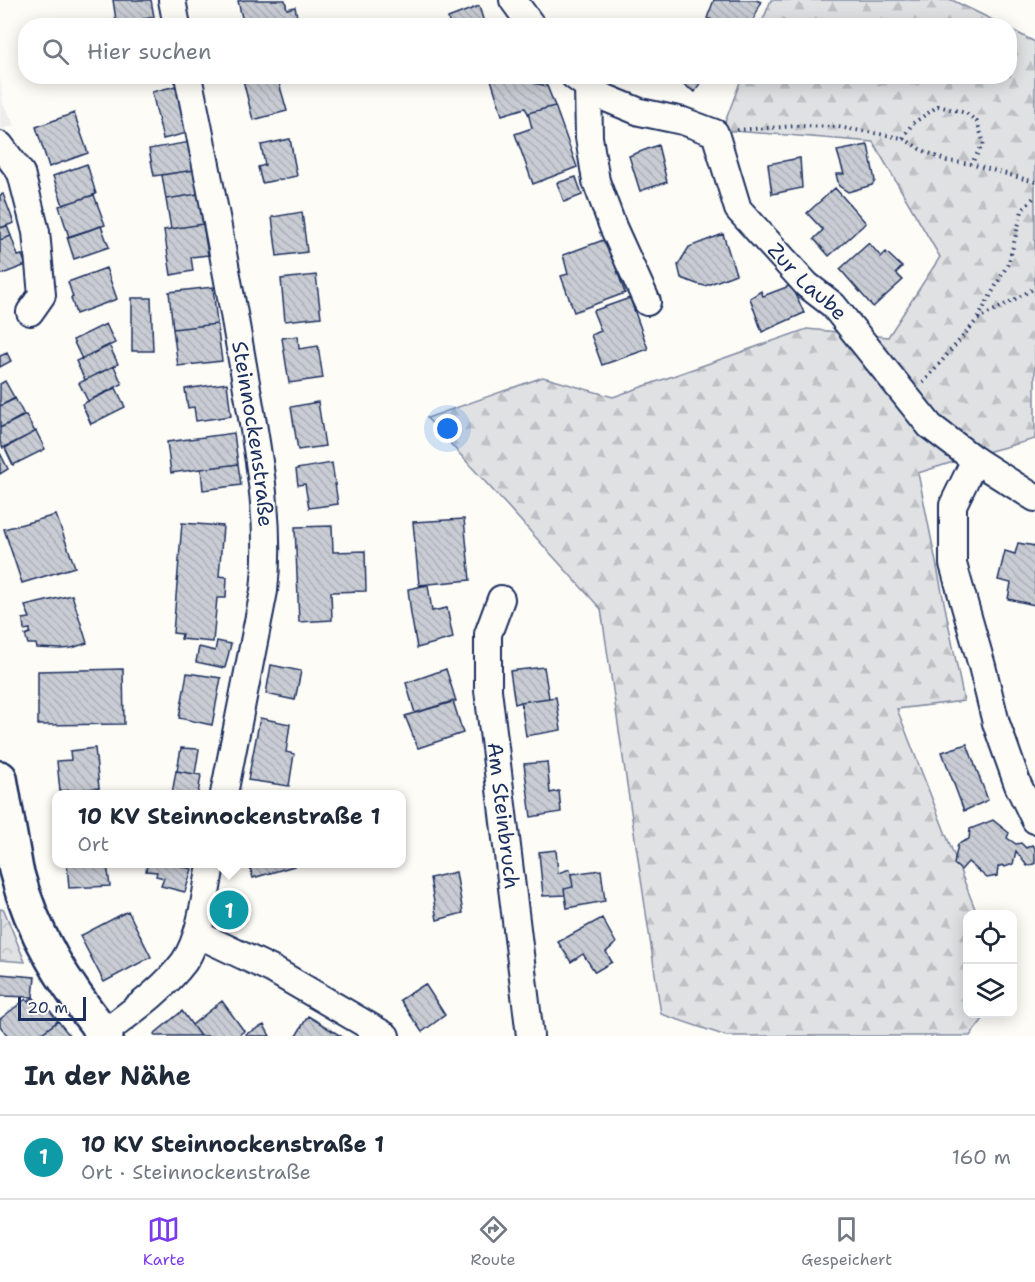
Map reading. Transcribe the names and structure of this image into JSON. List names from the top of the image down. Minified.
{"streets":{"street":["Zur Laube","Steinnockenstraße","Am Steinbruch"]},"scale_bar":"20 m","page":{"search":"Hier suchen","popup":["10 KV Steinnockenstraße 1","Ort"],"pins":"1","scale":"20 m","heading":"In der Nähe","list":[{"mark":"1","name":"10 KV Steinnockenstraße 1","note":"Ort · Steinnockenstraße","value":"160 m"}],"nav":["Karte","Route","Gespeichert"]}}
